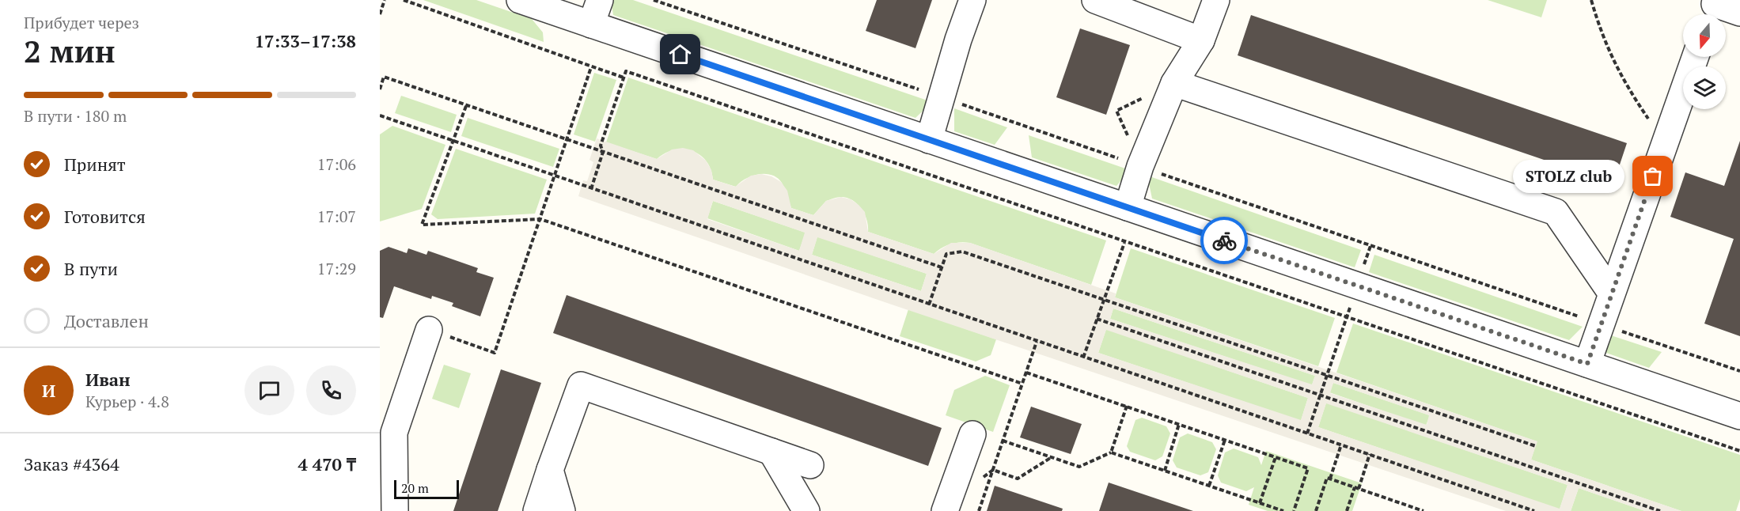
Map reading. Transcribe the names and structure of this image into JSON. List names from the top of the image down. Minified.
{"places":["STOLZ club"],"scale_bar":"20 m","north":"bottom","page":{"heading":["2 мин","Прибудет через","17:33–17:38"],"panel":["Иван","Курьер · 4.8","Заказ #4364","4 470 ₸"],"bar":"В пути · 180 m","list":[["Принят","17:06"],["Готовится","17:07"],["В пути","17:29"],"Доставлен"],"bubble":"STOLZ club","round":"И","scale":"20 m"}}
